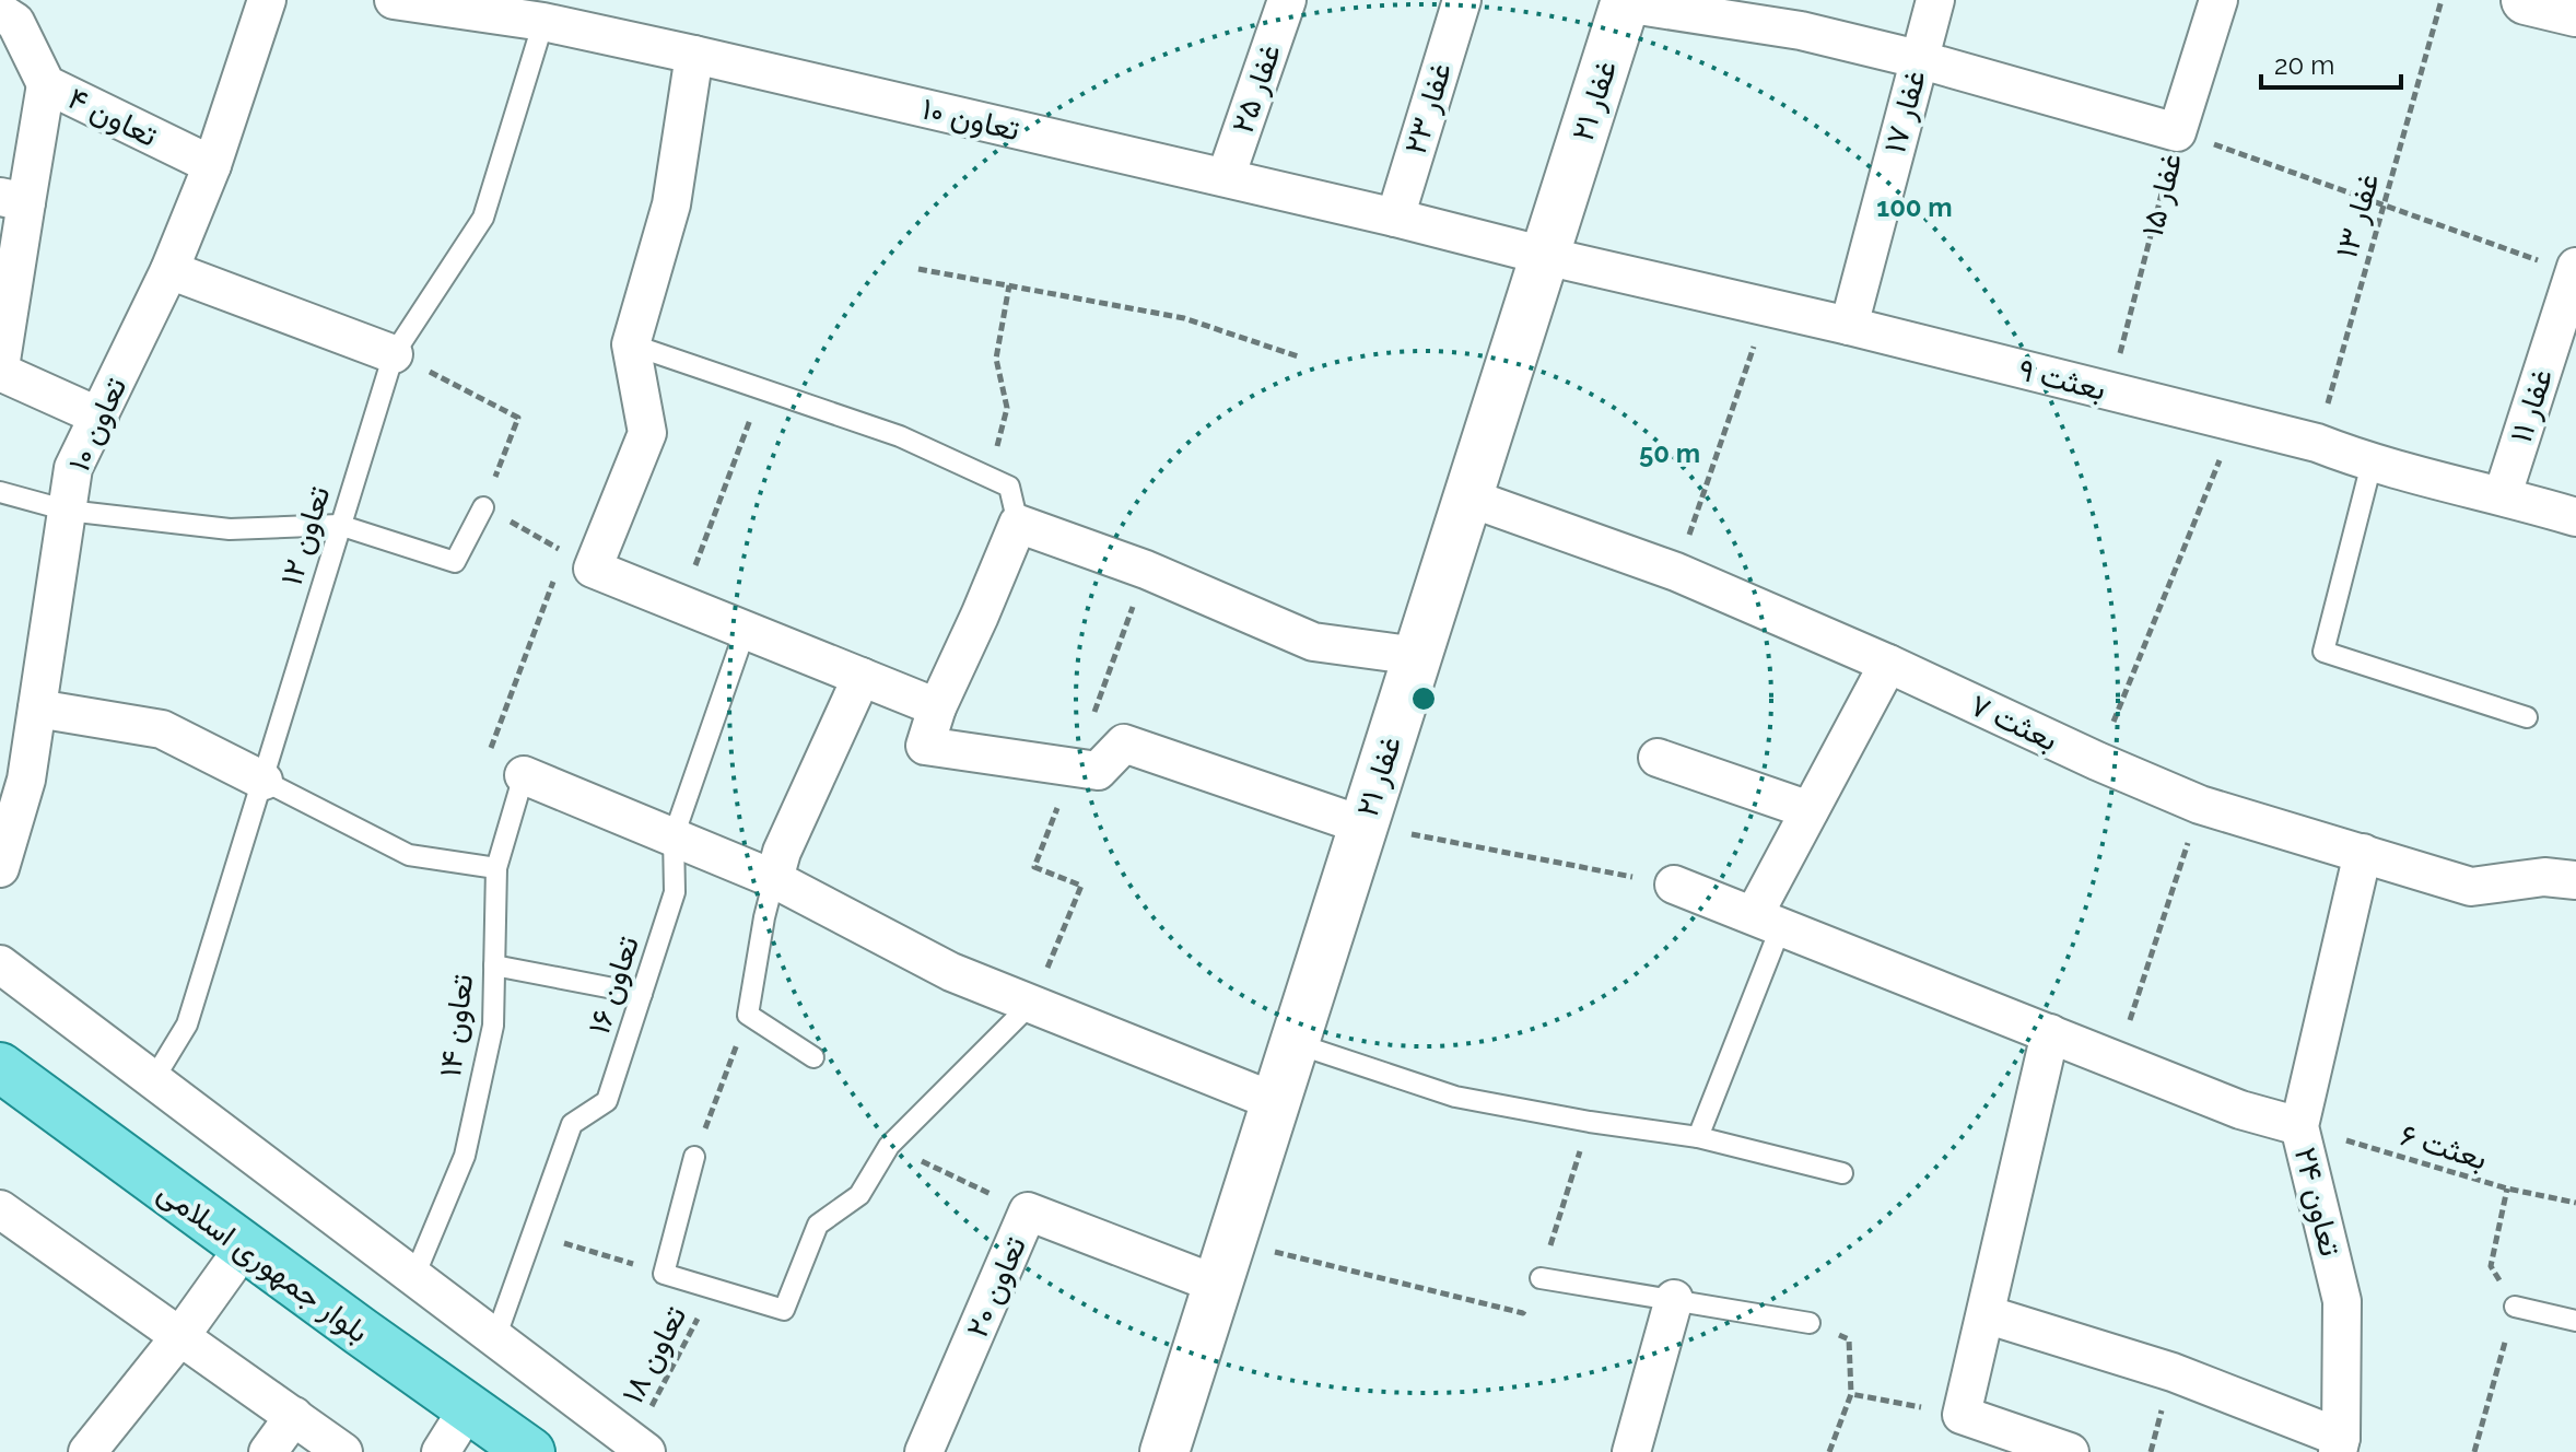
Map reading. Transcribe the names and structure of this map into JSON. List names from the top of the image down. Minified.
{"streets":{"main road":["بلوار جمهوری اسلامی"],"street":["غفار ۲۵","غفار ۲۱","غفار ۲۳","غفار ۱۷","تعاون ۴","تعاون ۱۰","غفار ۱۵","بعثت ۹","غفار ۱۱","بعثت ۷","تعاون ۲۴","تعاون ۲۰"],"lane":["تعاون ۱۲","تعاون ۱۶","تعاون ۱۴"],"path":["غفار ۱۳","بعثت ۶","تعاون ۱۸"]},"crossings":[["غفار ۲۵","تعاون ۱۰"],["غفار ۲۱","تعاون ۱۰"],["غفار ۲۱","بعثت ۹"],["غفار ۲۱","بعثت ۷"],["غفار ۲۱","تعاون ۲۰"],["غفار ۲۳","تعاون ۱۰"],["غفار ۱۷","بعثت ۹"],["تعاون ۴","تعاون ۱۰"],["تعاون ۱۰","بعثت ۹"],["تعاون ۱۰","تعاون ۱۲"],["غفار ۱۵","بعثت ۹"],["غفار ۱۳","بعثت ۹"],["بعثت ۹","غفار ۱۱"],["بعثت ۷","تعاون ۲۴"],["بعثت ۶","تعاون ۲۴"]],"scale_bar":"20 m","rings":["100 m","50 m"]}
